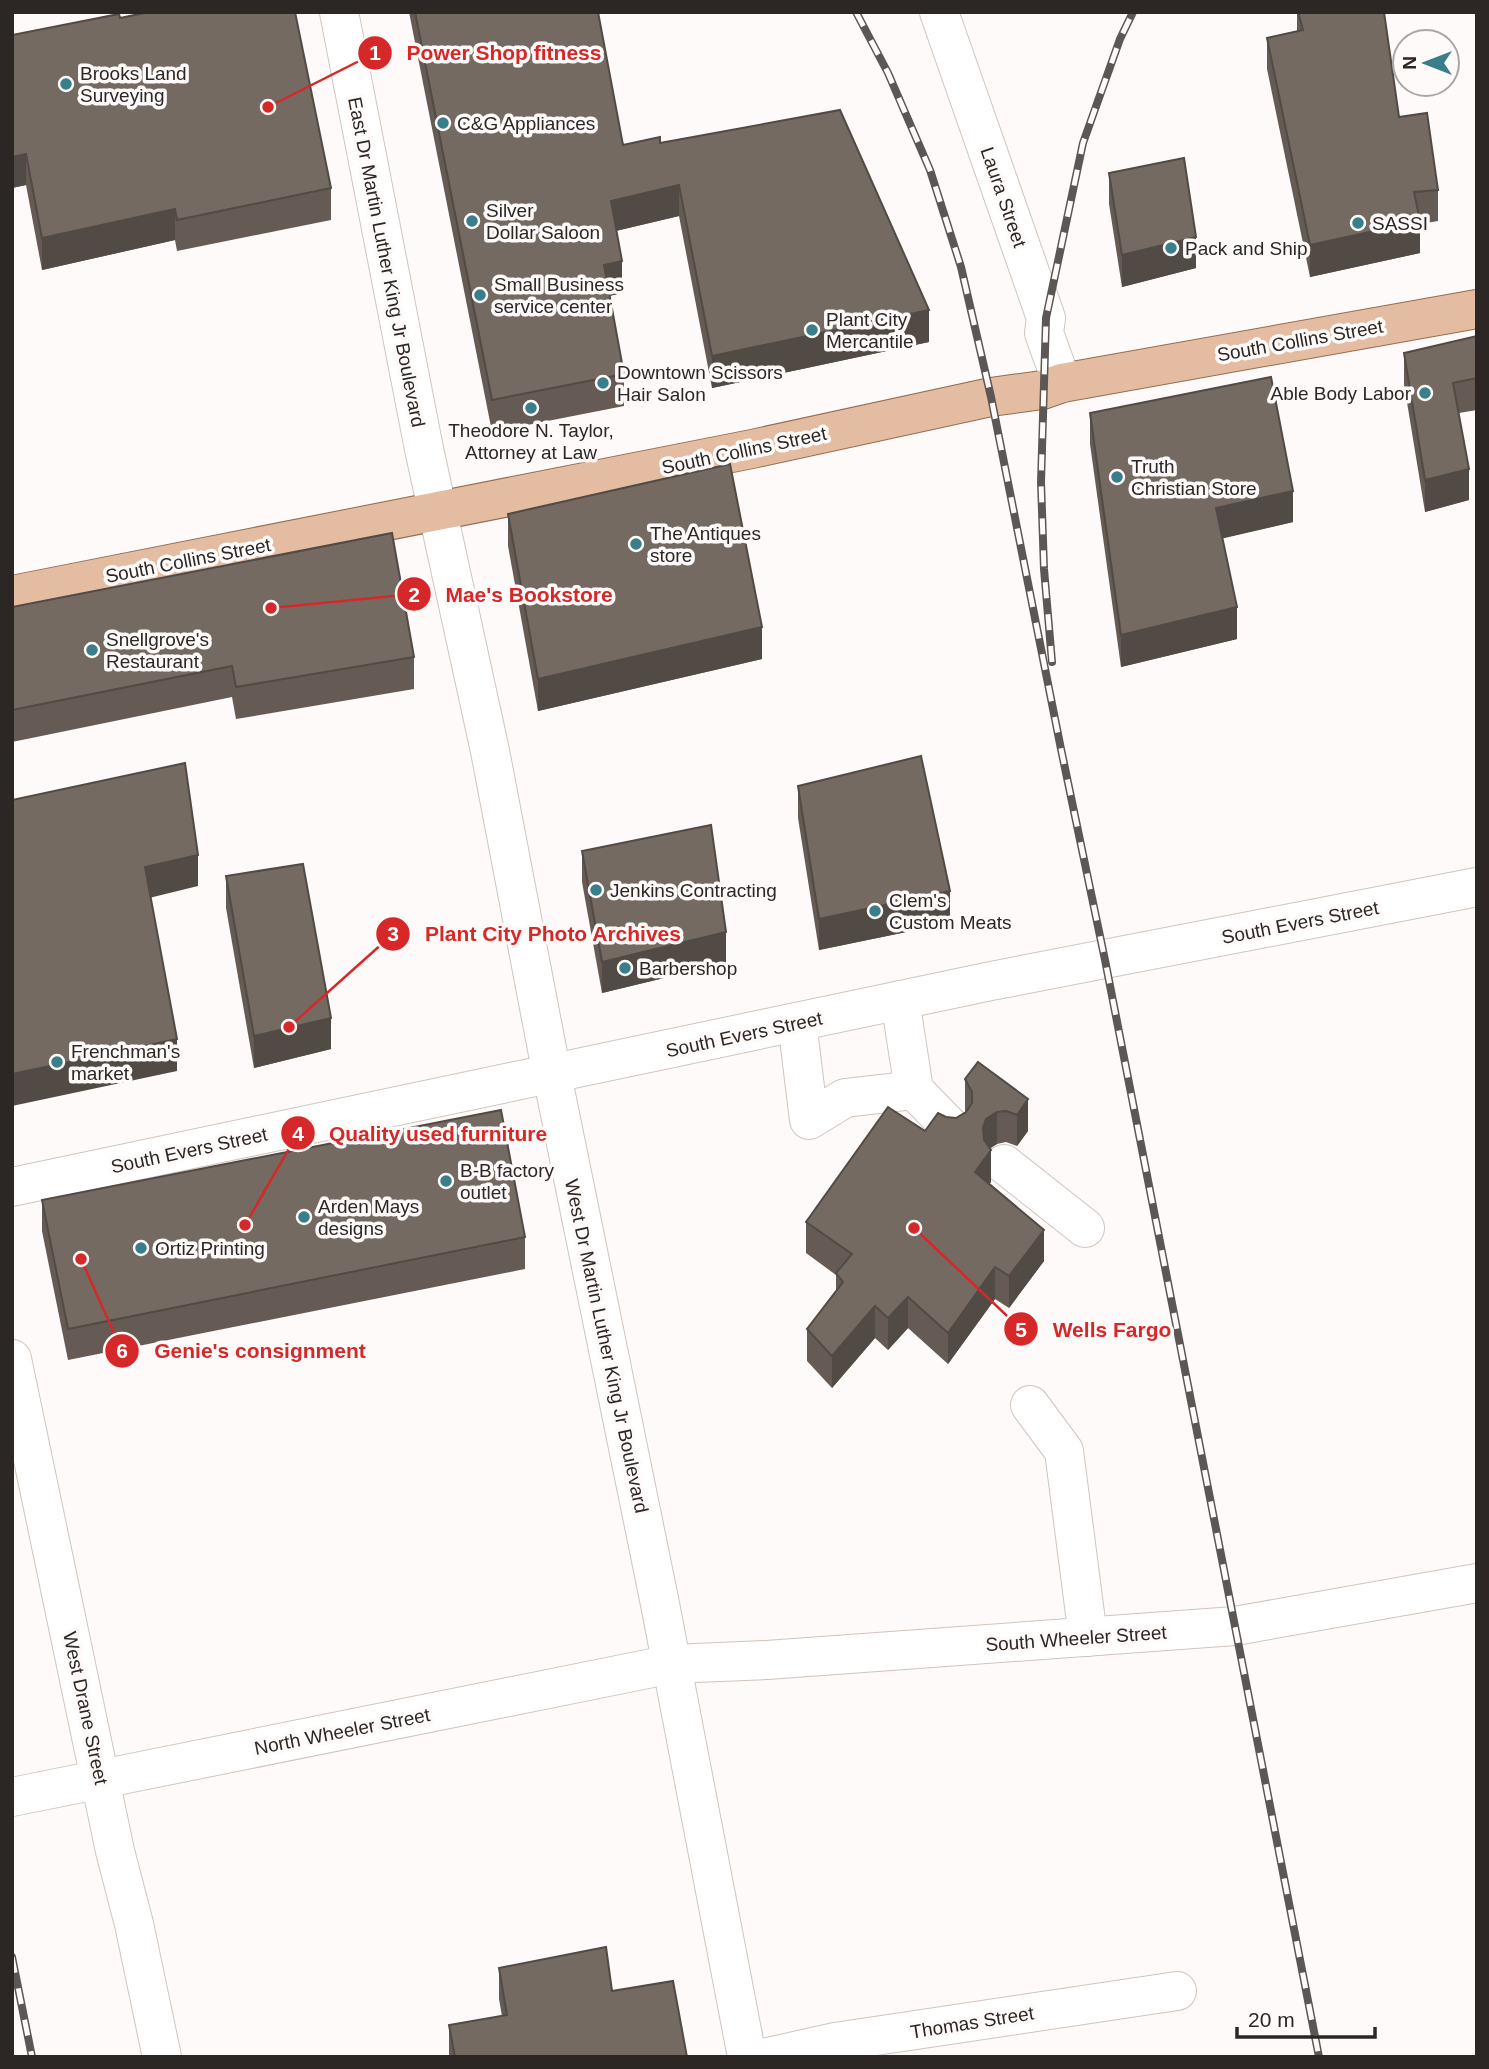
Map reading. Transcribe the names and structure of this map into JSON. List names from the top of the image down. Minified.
{"streets":{"main road":["South Collins Street"],"street":["Laura Street","East Dr Martin Luther King Jr Boulevard","South Evers Street","West Dr Martin Luther King Jr Boulevard","South Wheeler Street","West Drane Street","North Wheeler Street","Thomas Street"]},"crossings":[["Laura Street","South Collins Street"],["East Dr Martin Luther King Jr Boulevard","South Collins Street"],["East Dr Martin Luther King Jr Boulevard","West Dr Martin Luther King Jr Boulevard"],["South Collins Street","West Dr Martin Luther King Jr Boulevard"],["South Evers Street","West Dr Martin Luther King Jr Boulevard"],["West Dr Martin Luther King Jr Boulevard","South Wheeler Street"],["West Dr Martin Luther King Jr Boulevard","North Wheeler Street"],["South Wheeler Street","North Wheeler Street"],["West Drane Street","North Wheeler Street"]],"places":["Brooks Land Surveying","Power Shop fitness","C&G Appliances","Silver Dollar Saloon","SASSI","Pack and Ship","Small Business service center","Plant City Mercantile","Downtown Scissors Hair Salon","Able Body Labor","Theodore N. Taylor, Attorney at Law","Truth Christian Store","The Antiques store","Mae's Bookstore","Snellgrove's Restaurant","Jenkins Contracting","Clem's Custom Meats","Barbershop","Plant City Photo Archives","Frenchman's market","B-B factory outlet","Arden Mays designs","Quality used furniture","Wells Fargo","Ortiz Printing","Genie's consignment"],"scale_bar":"20 m","north":"left"}
